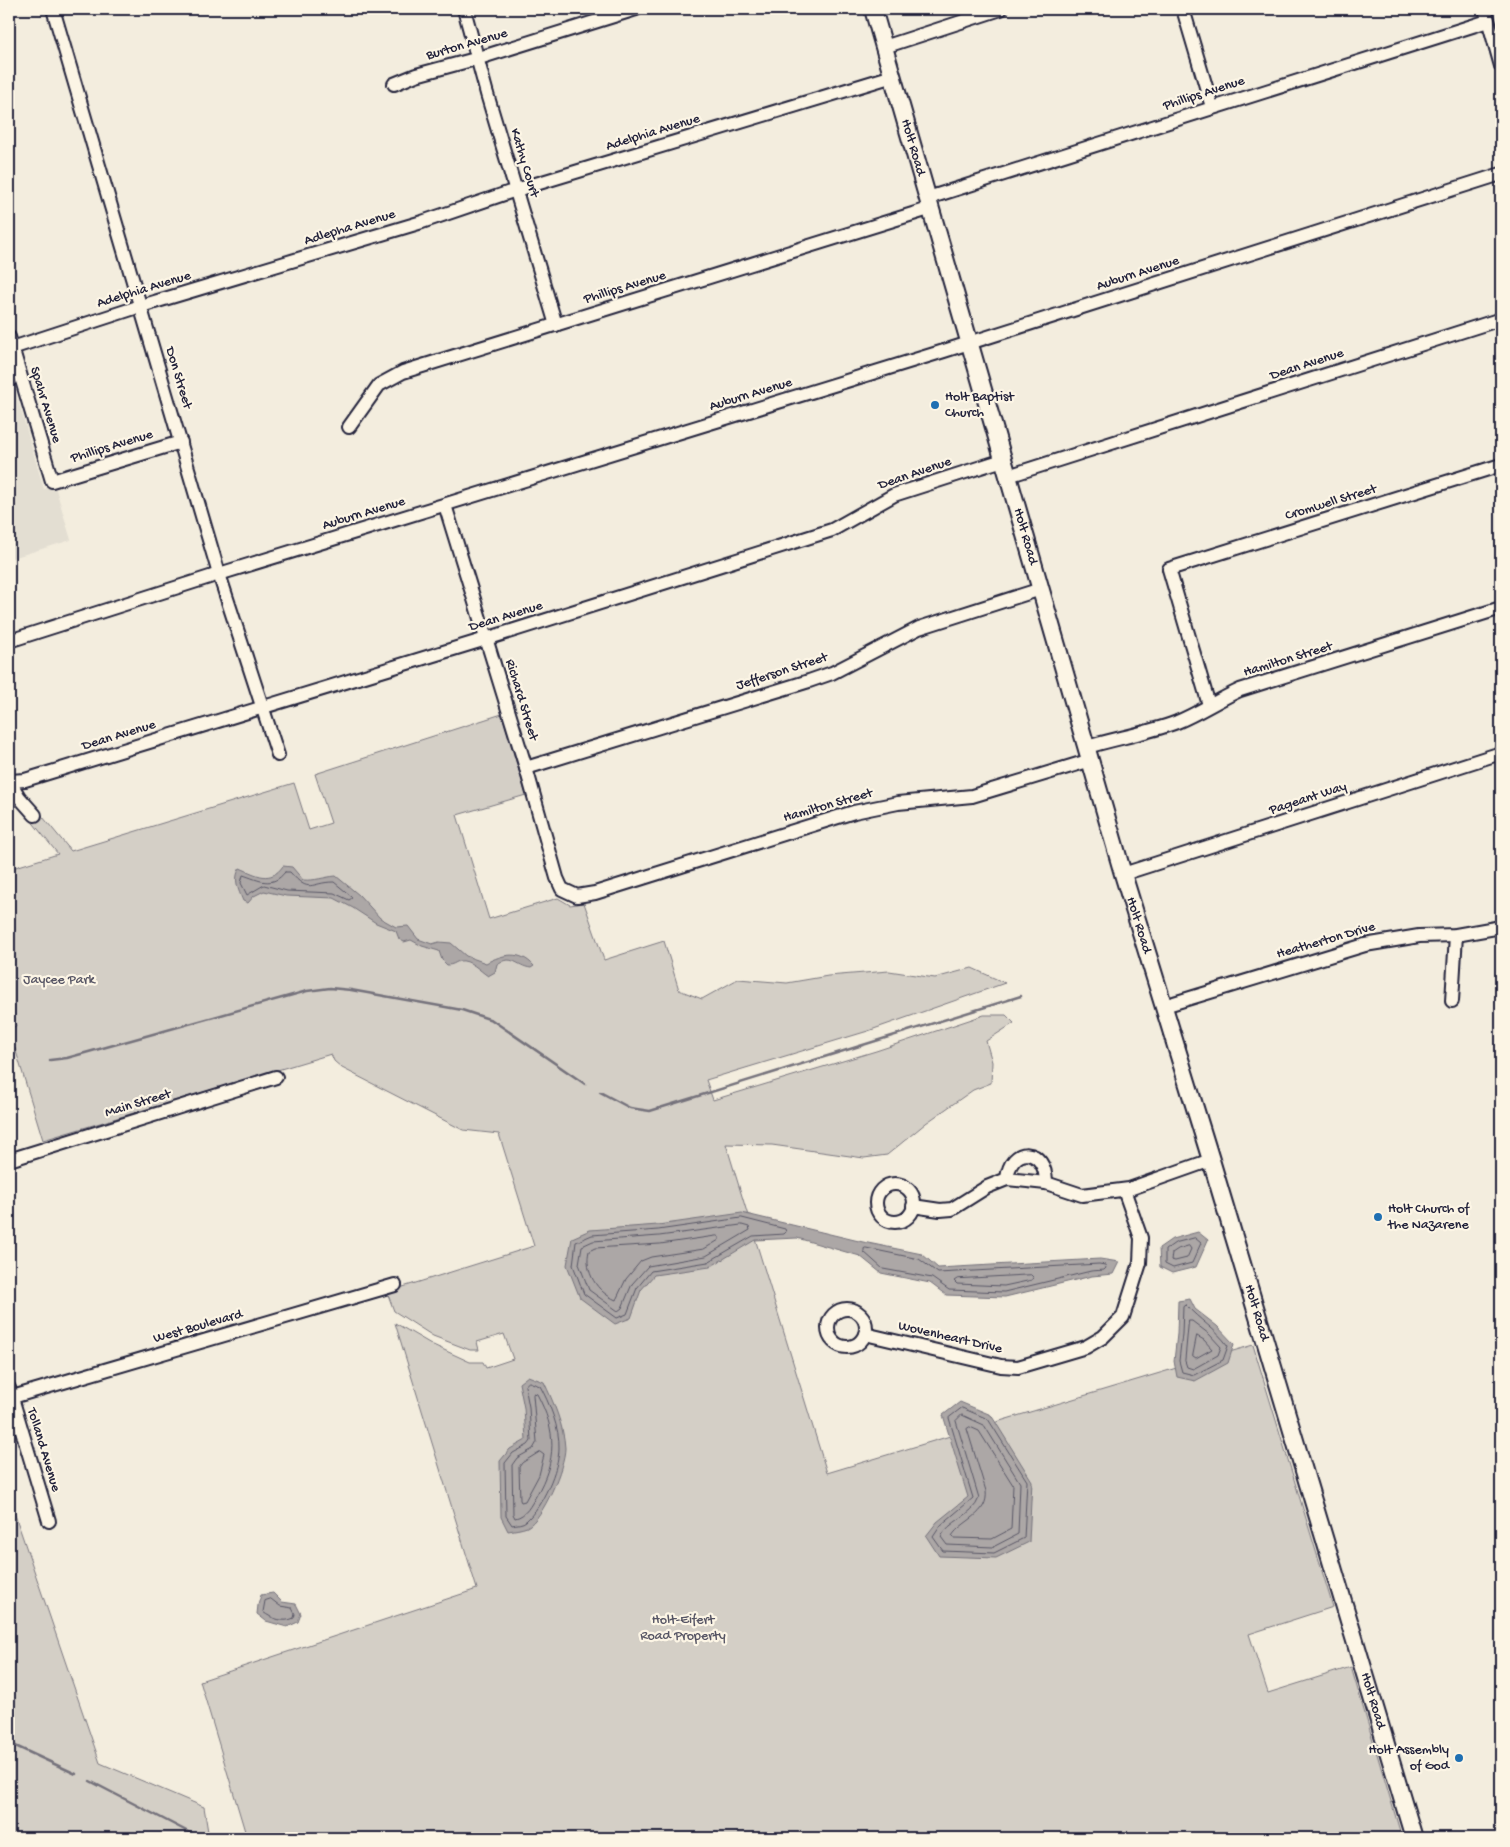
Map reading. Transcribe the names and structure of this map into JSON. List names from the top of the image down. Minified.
{"streets":{"main road":["Holt Road"],"street":["Burton Avenue","Phillips Avenue","Adelphia Avenue","Kathy Court","Adlepha Avenue","Auburn Avenue","Dean Avenue","Don Street","Spahr Avenue","Cromwell Street","Hamilton Street","Jefferson Street","Richard Street","Pageant Way","Heatherton Drive","Main Street","West Boulevard","Wovenheart Drive","Tolland Avenue"]},"crossings":[["Burton Avenue","Kathy Court"],["Phillips Avenue","Holt Road"],["Phillips Avenue","Kathy Court"],["Phillips Avenue","Don Street"],["Phillips Avenue","Spahr Avenue"],["Adelphia Avenue","Holt Road"],["Adelphia Avenue","Kathy Court"],["Adelphia Avenue","Adlepha Avenue"],["Adelphia Avenue","Don Street"],["Adelphia Avenue","Spahr Avenue"],["Holt Road","Auburn Avenue"],["Holt Road","Dean Avenue"],["Holt Road","Hamilton Street"],["Holt Road","Jefferson Street"],["Holt Road","Pageant Way"],["Holt Road","Heatherton Drive"],["Auburn Avenue","Don Street"],["Auburn Avenue","Richard Street"],["Dean Avenue","Don Street"],["Dean Avenue","Richard Street"],["Cromwell Street","Hamilton Street"],["Hamilton Street","Richard Street"],["Jefferson Street","Richard Street"],["West Boulevard","Tolland Avenue"]],"parks":["Jaycee Park","Holt-Eifert Road Property"],"places":["Holt Baptist Church","Holt Church of the Nazarene","Holt Assembly of God"]}
